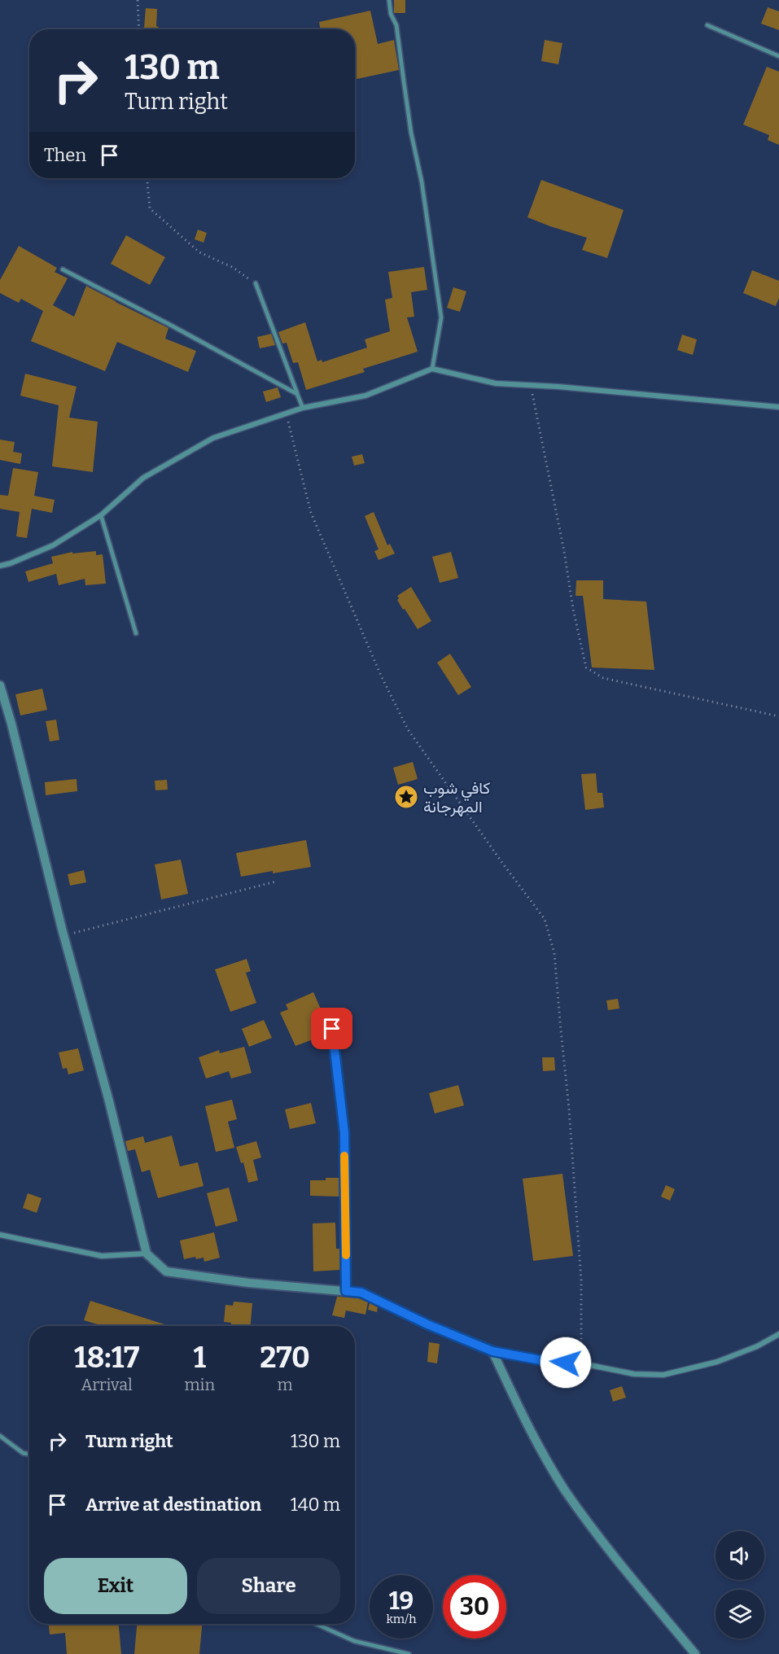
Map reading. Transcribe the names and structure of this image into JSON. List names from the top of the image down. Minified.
{"places":{"place":["كافي شوب المهرجانة"]},"page":{"turn":["130 m","Turn right"],"then":"Then","eta":["18:17","Arrival","1","min","270","m"],"list":[{"name":"Turn right","value":"130 m"},{"name":"Arrive at destination","value":"140 m"}],"buttons":["Exit","Share"],"speed":"19 km/h","limit":"30"}}
